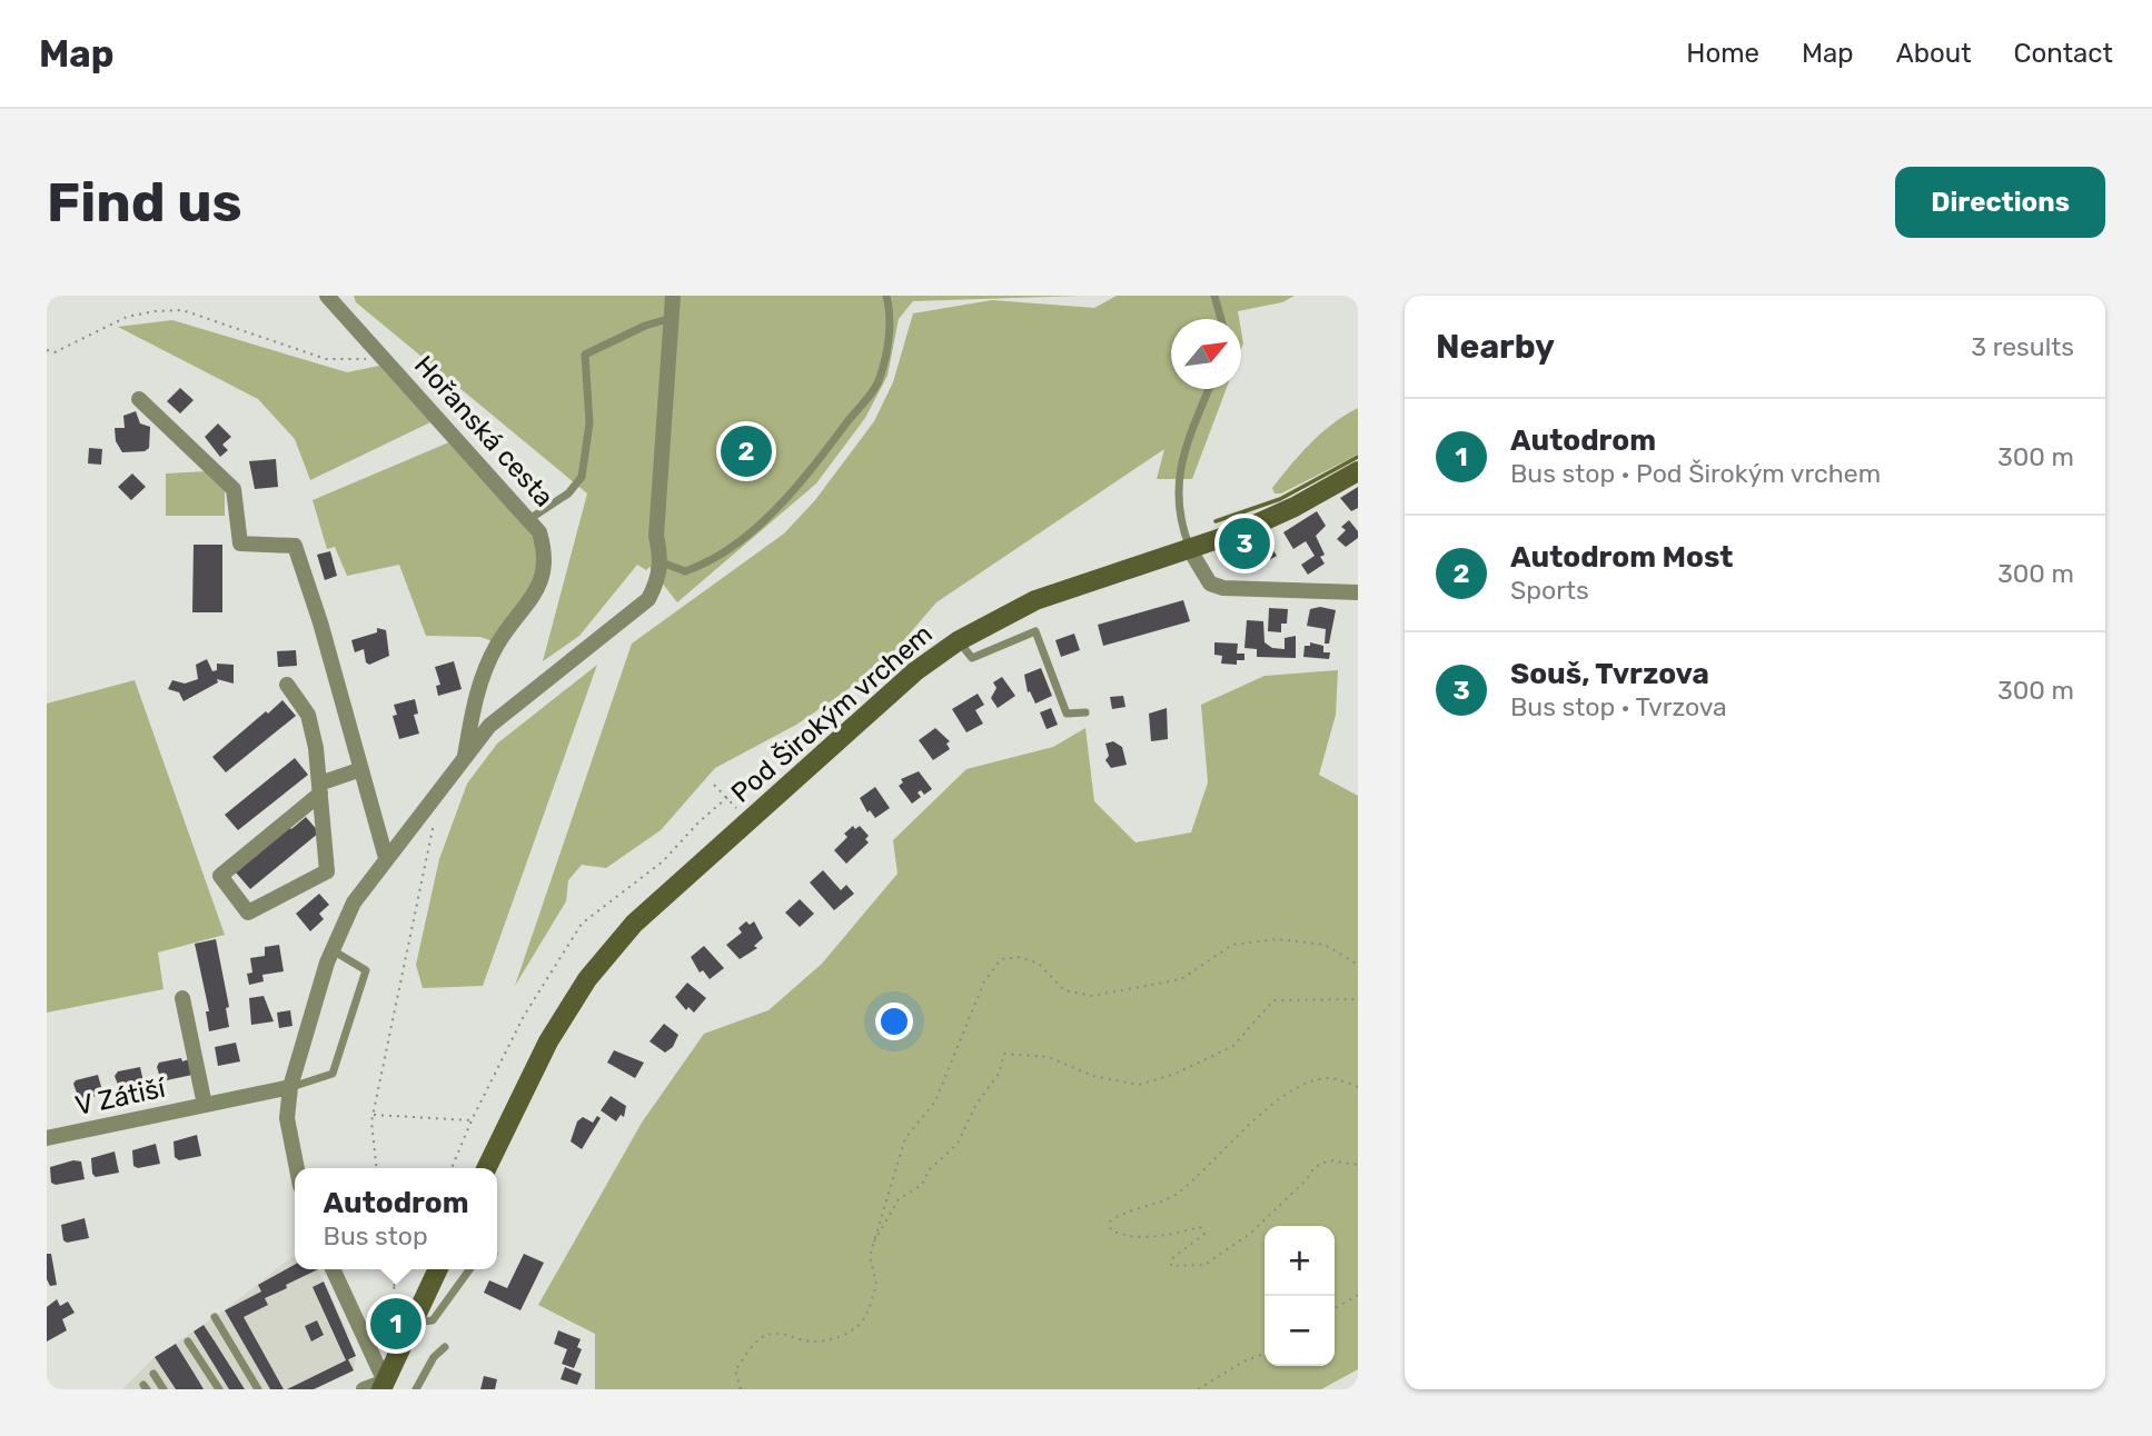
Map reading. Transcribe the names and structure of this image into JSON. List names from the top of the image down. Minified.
{"streets":{"street":["Hořanská cesta","Pod Širokým vrchem","V Zátiší"]},"crossings":[["Hořanská cesta","V Zátiší"]],"north":"top right","page":{"header":"Map","nav":["Home","Map","About","Contact"],"buttons":"Directions","title":"Find us","heading":["Nearby","3 results"],"list":[{"mark":"1","name":"Autodrom","note":"Bus stop · Pod Širokým vrchem","value":"300 m"},{"mark":"2","name":"Autodrom Most","note":"Sports","value":"300 m"},{"mark":"3","name":"Souš, Tvrzova","note":"Bus stop · Tvrzova","value":"300 m"}],"pins":["2","3","1"],"popup":["Autodrom","Bus stop"],"map_buttons":["+","−"]}}
